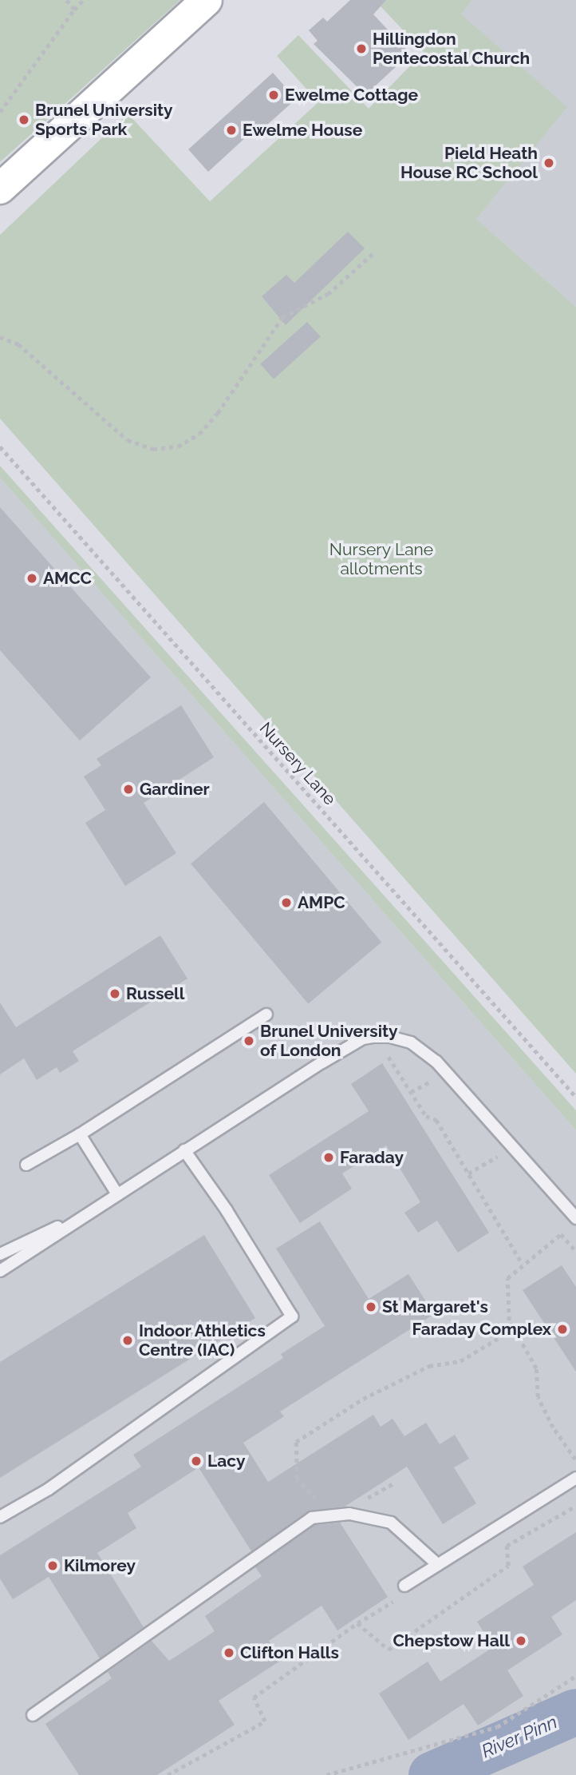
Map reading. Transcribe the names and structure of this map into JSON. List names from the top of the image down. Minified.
{"streets":{"path":["Nursery Lane"]},"water":["River Pinn"],"parks":["Nursery Lane allotments"],"places":["Hillingdon Pentecostal Church","Ewelme Cottage","Brunel University Sports Park","Ewelme House","Pield Heath House RC School","AMCC","Gardiner","AMPC","Russell","Brunel University of London","Faraday","St Margaret's","Faraday Complex","Indoor Athletics Centre (IAC)","Lacy","Kilmorey","Chepstow Hall","Clifton Halls"]}
